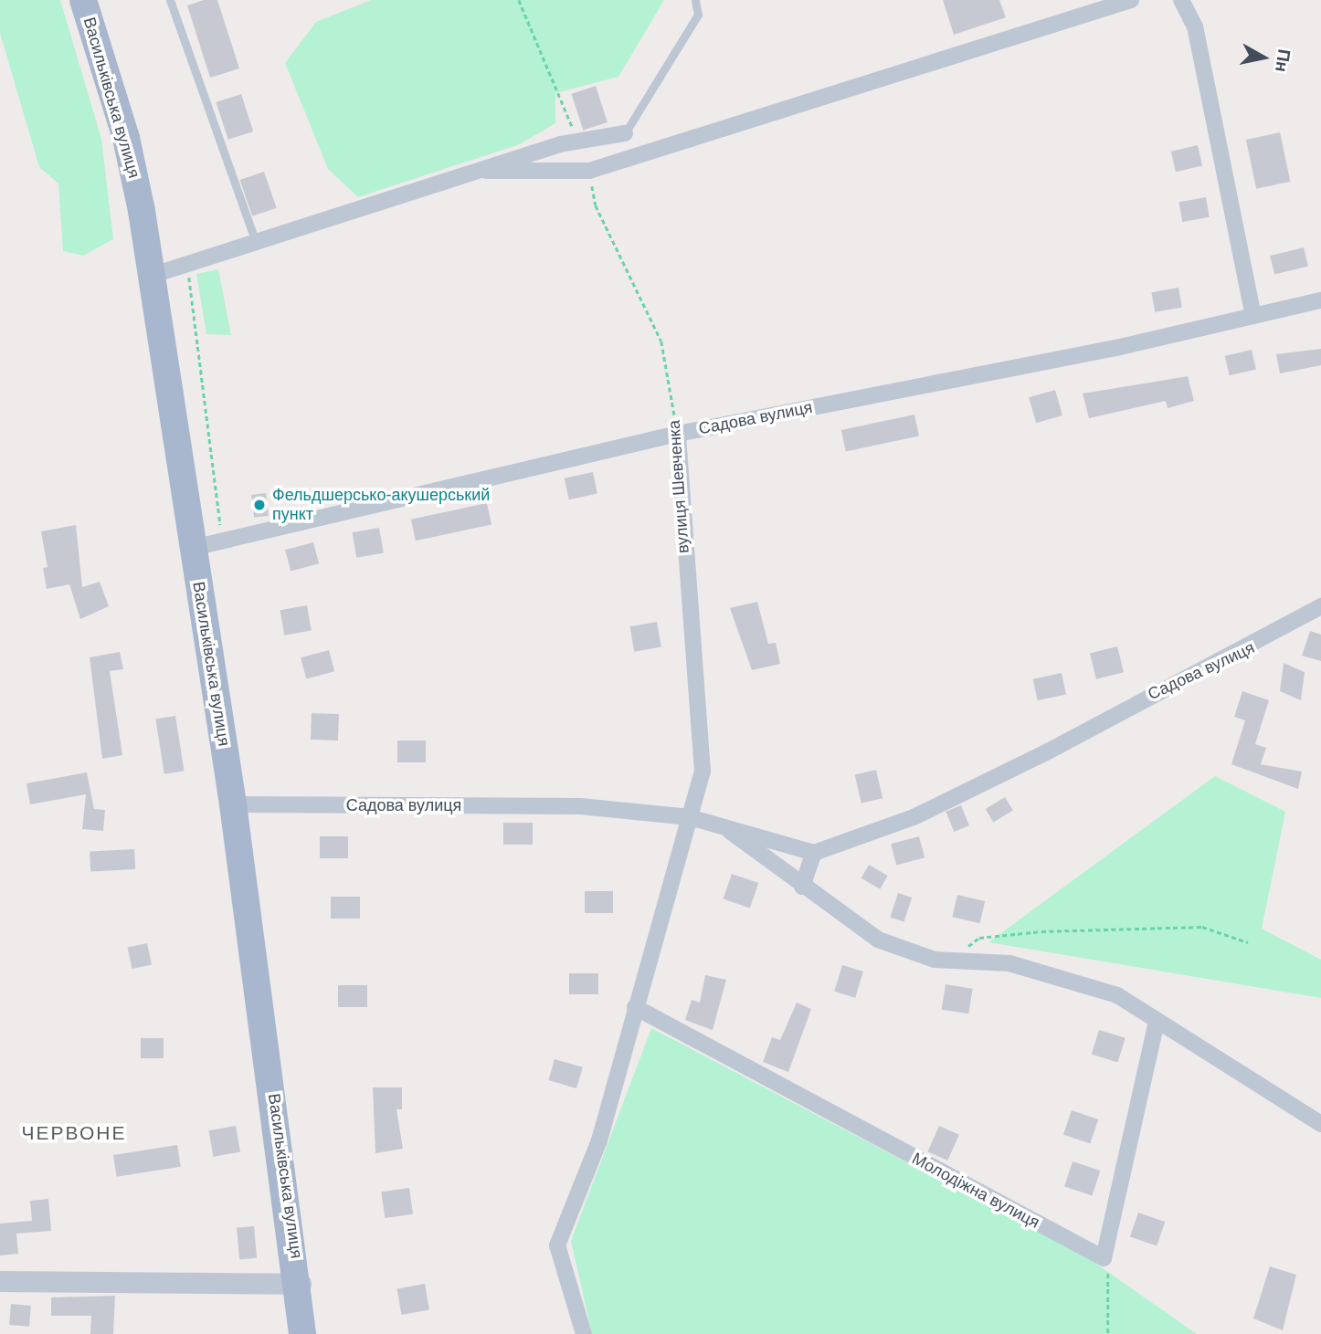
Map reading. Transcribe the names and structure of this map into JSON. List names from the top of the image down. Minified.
{"streets":{"main road":["Васильківська вулиця"],"street":["Садова вулиця","вулиця Шевченка","Молодіжна вулиця"]},"crossings":[["Васильківська вулиця","Садова вулиця"],["Садова вулиця","вулиця Шевченка"]],"districts":["ЧЕРВОНЕ"],"places":["Фельдшерсько-акушерський пункт"],"north":"right"}
